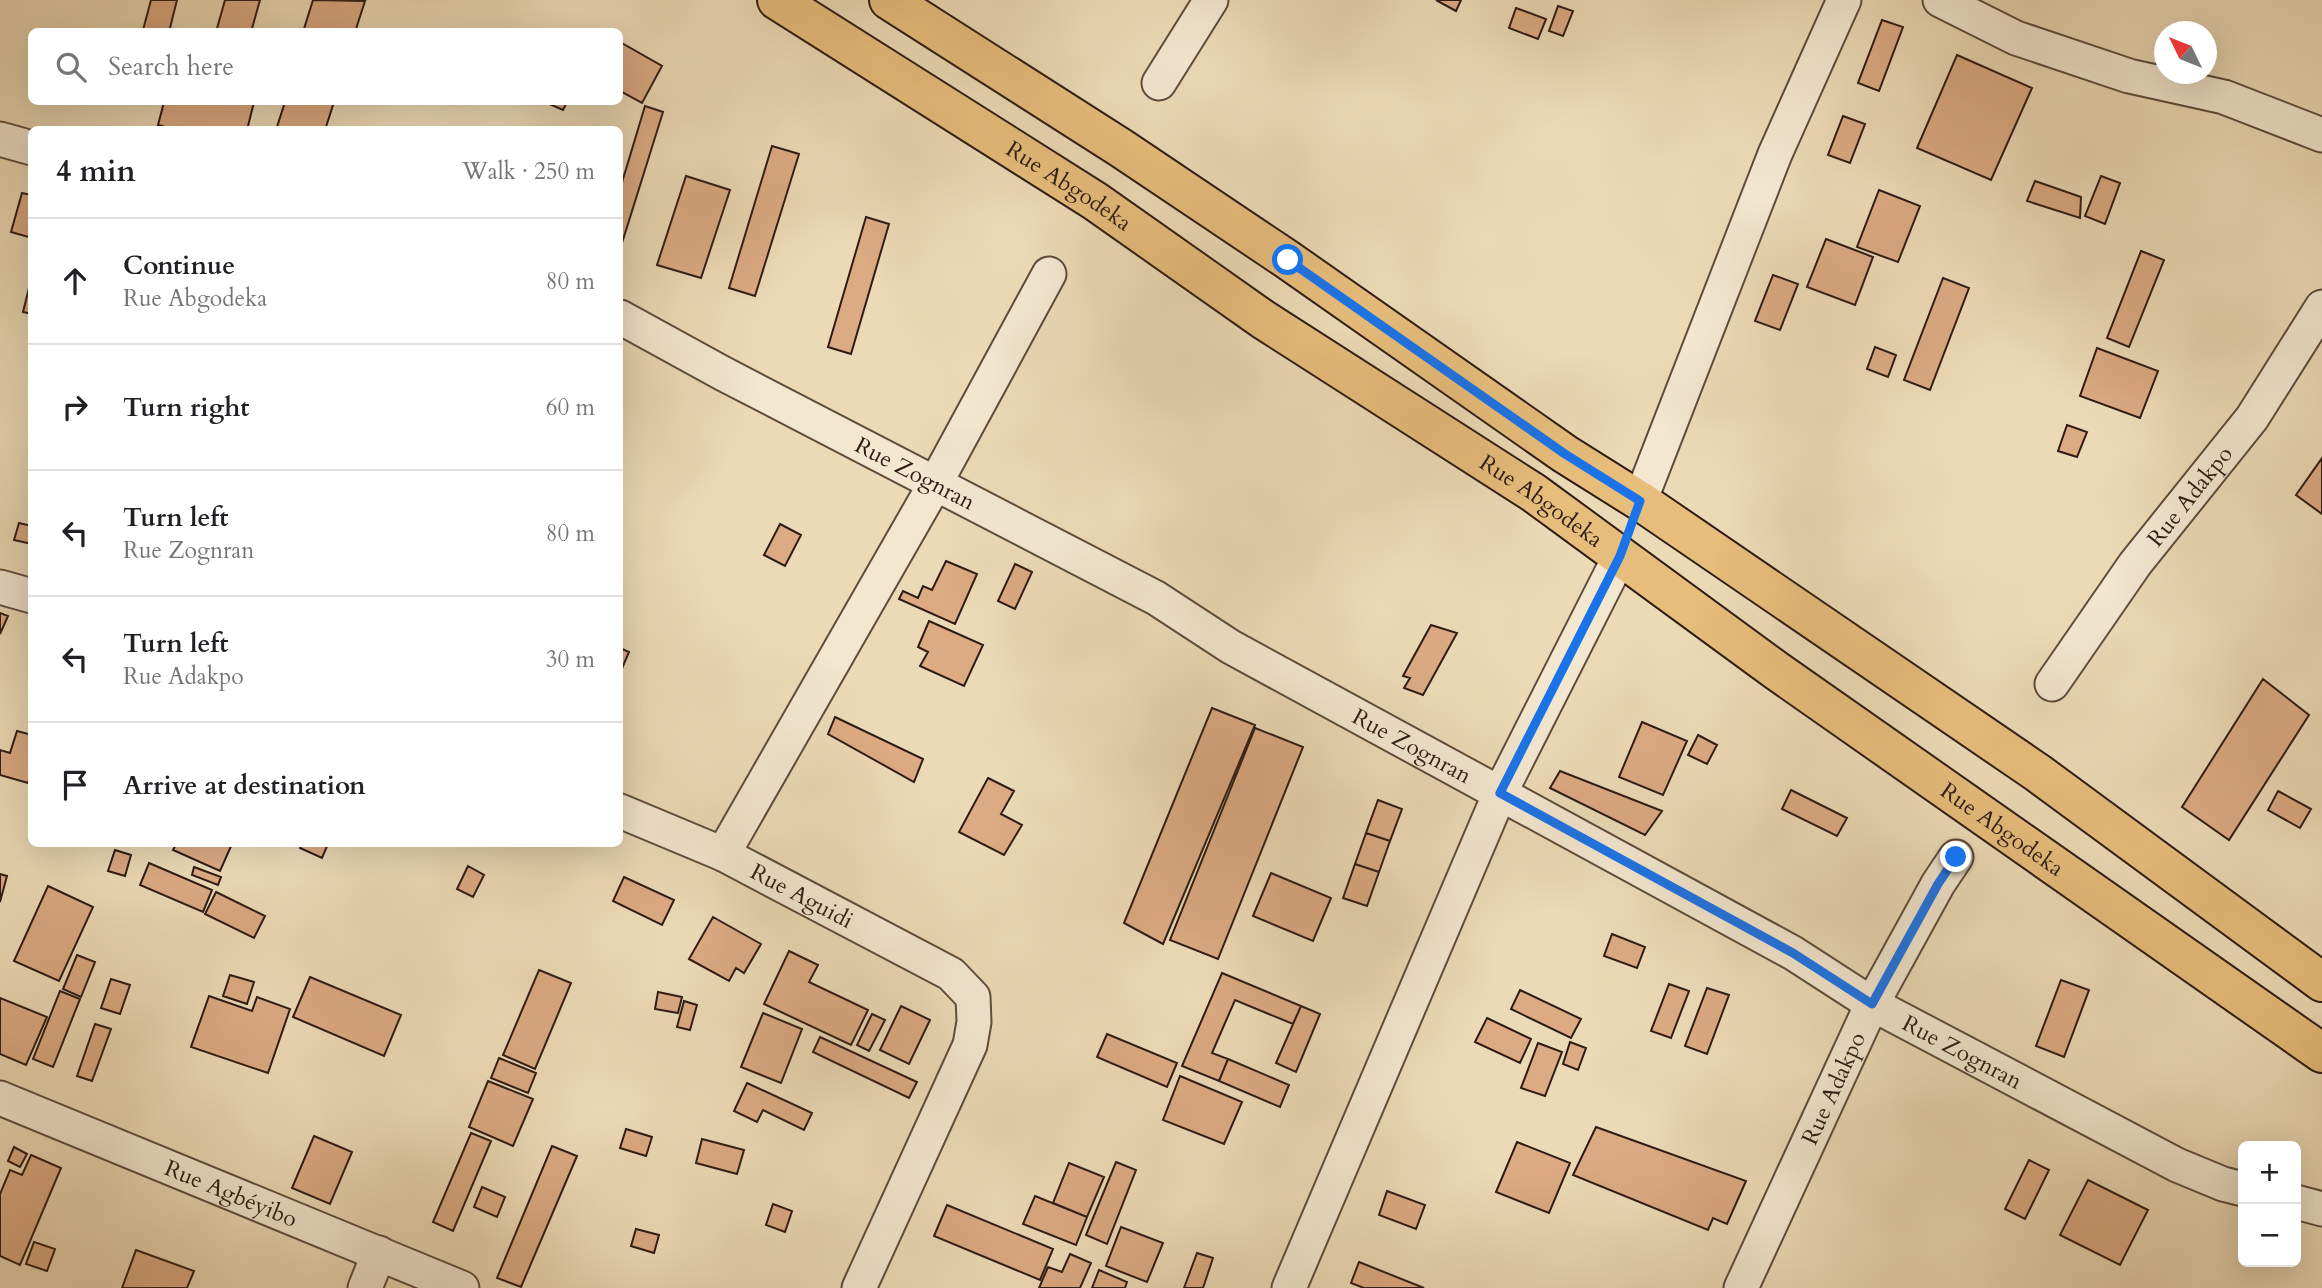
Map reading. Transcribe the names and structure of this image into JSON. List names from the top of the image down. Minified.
{"streets":{"main road":["Rue Abgodeka"],"street":["Rue Zognran","Rue Adakpo","Rue Aguidi","Rue Agbéyibo"]},"crossings":[["Rue Zognran","Rue Adakpo"]],"north":"top left","page":{"search":"Search here","heading":["4 min","Walk · 250 m"],"list":[["Continue","Rue Abgodeka","80 m"],["Turn right","60 m"],["Turn left","Rue Zognran","80 m"],["Turn left","Rue Adakpo","30 m"],"Arrive at destination"],"map_buttons":["+","−"]}}
